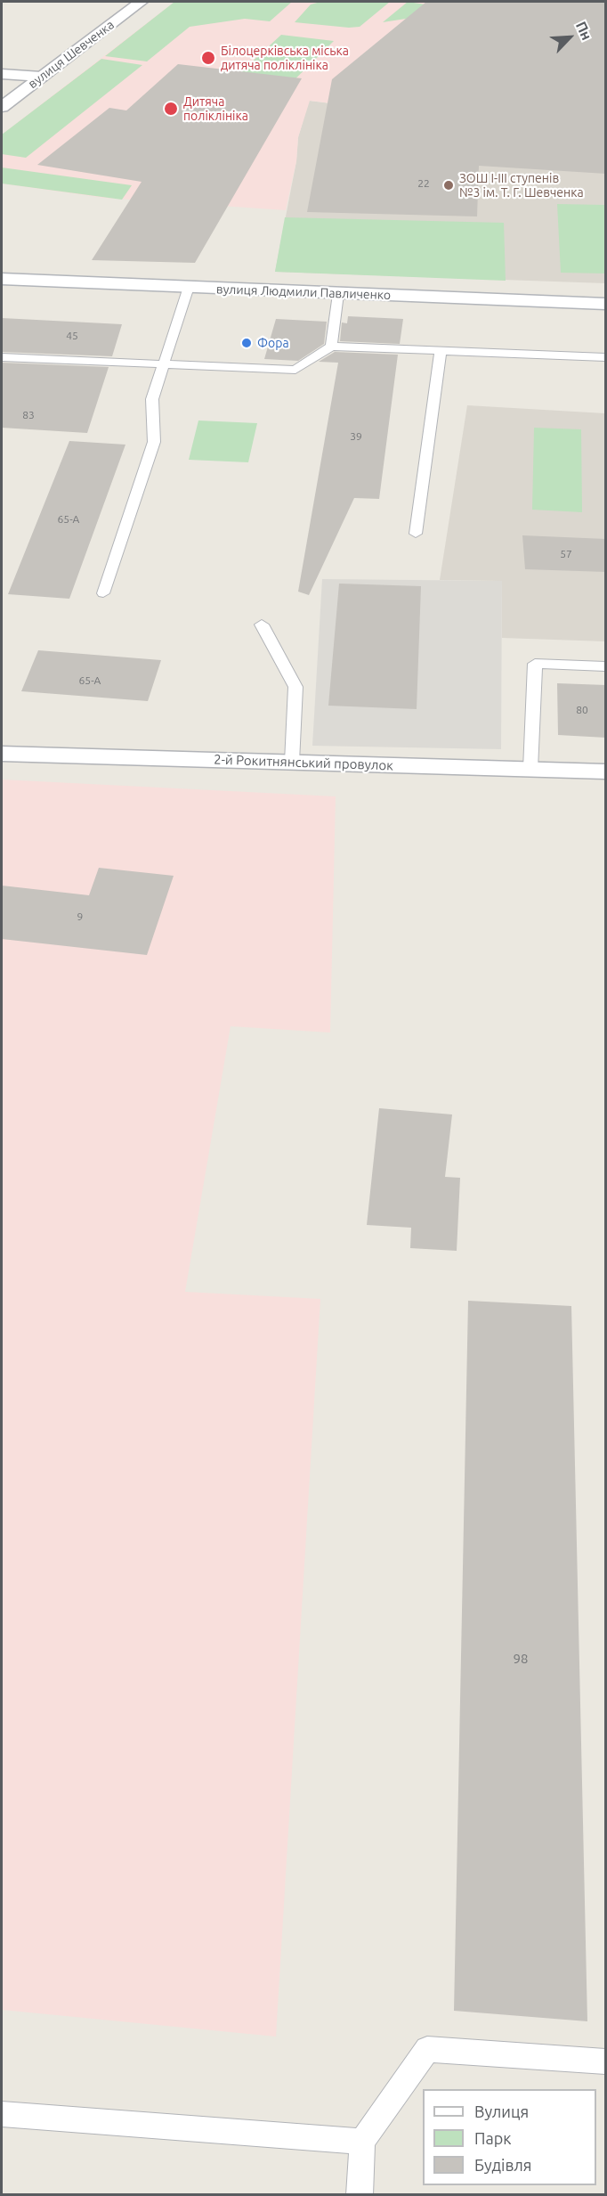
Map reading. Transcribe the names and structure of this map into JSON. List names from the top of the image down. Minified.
{"streets":{"street":["вулиця Шевченка","вулиця Людмили Павличенко","2-й Рокитнянський провулок"]},"places":["Білоцерківська міська дитяча поліклініка","Дитяча поліклініка","ЗОШ І-ІІІ ступенів №3 ім. Т. Г. Шевченка","Фора"],"house_numbers":["22","45","83","39","65-А","57","65-А","80","9","98"],"legend":["Вулиця","Парк","Будівля"],"north":"top right"}
